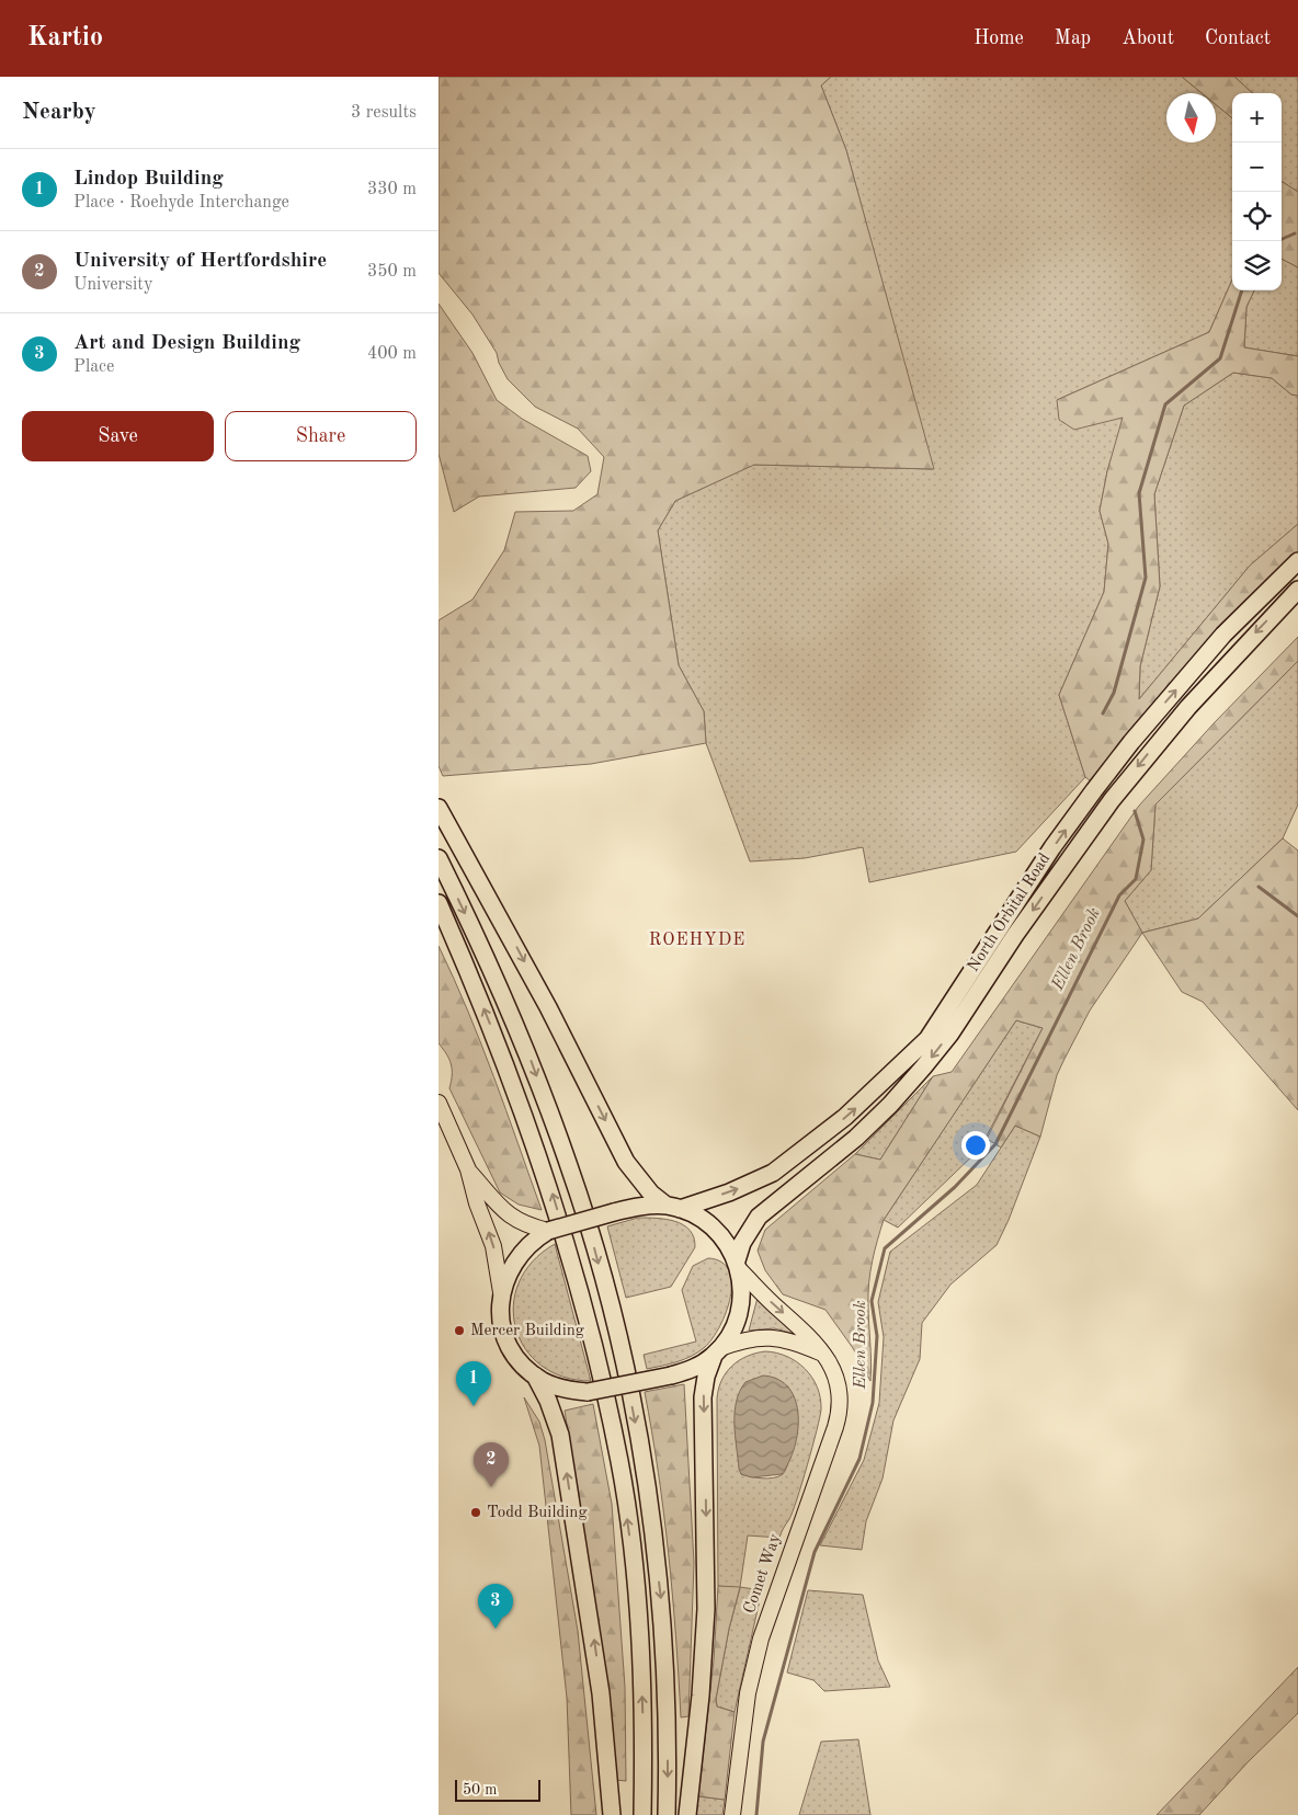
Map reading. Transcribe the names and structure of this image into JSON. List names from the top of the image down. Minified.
{"streets":{"highway":["North Orbital Road"],"main road":["Comet Way"]},"crossings":[["North Orbital Road","Comet Way"]],"districts":["ROEHYDE"],"water":["Ellen Brook"],"places":["Mercer Building","Todd Building"],"scale_bar":"50 m","north":"bottom","page":{"header":"Kartio","nav":["Home","Map","About","Contact"],"heading":["Nearby","3 results"],"map_buttons":["+","−"],"list":[{"mark":"1","name":"Lindop Building","note":"Place · Roehyde Interchange","value":"330 m"},{"mark":"2","name":"University of Hertfordshire","note":"University","value":"350 m"},{"mark":"3","name":"Art and Design Building","note":"Place","value":"400 m"}],"buttons":["Save","Share"],"pins":["1","2","3"],"scale":"50 m"}}
